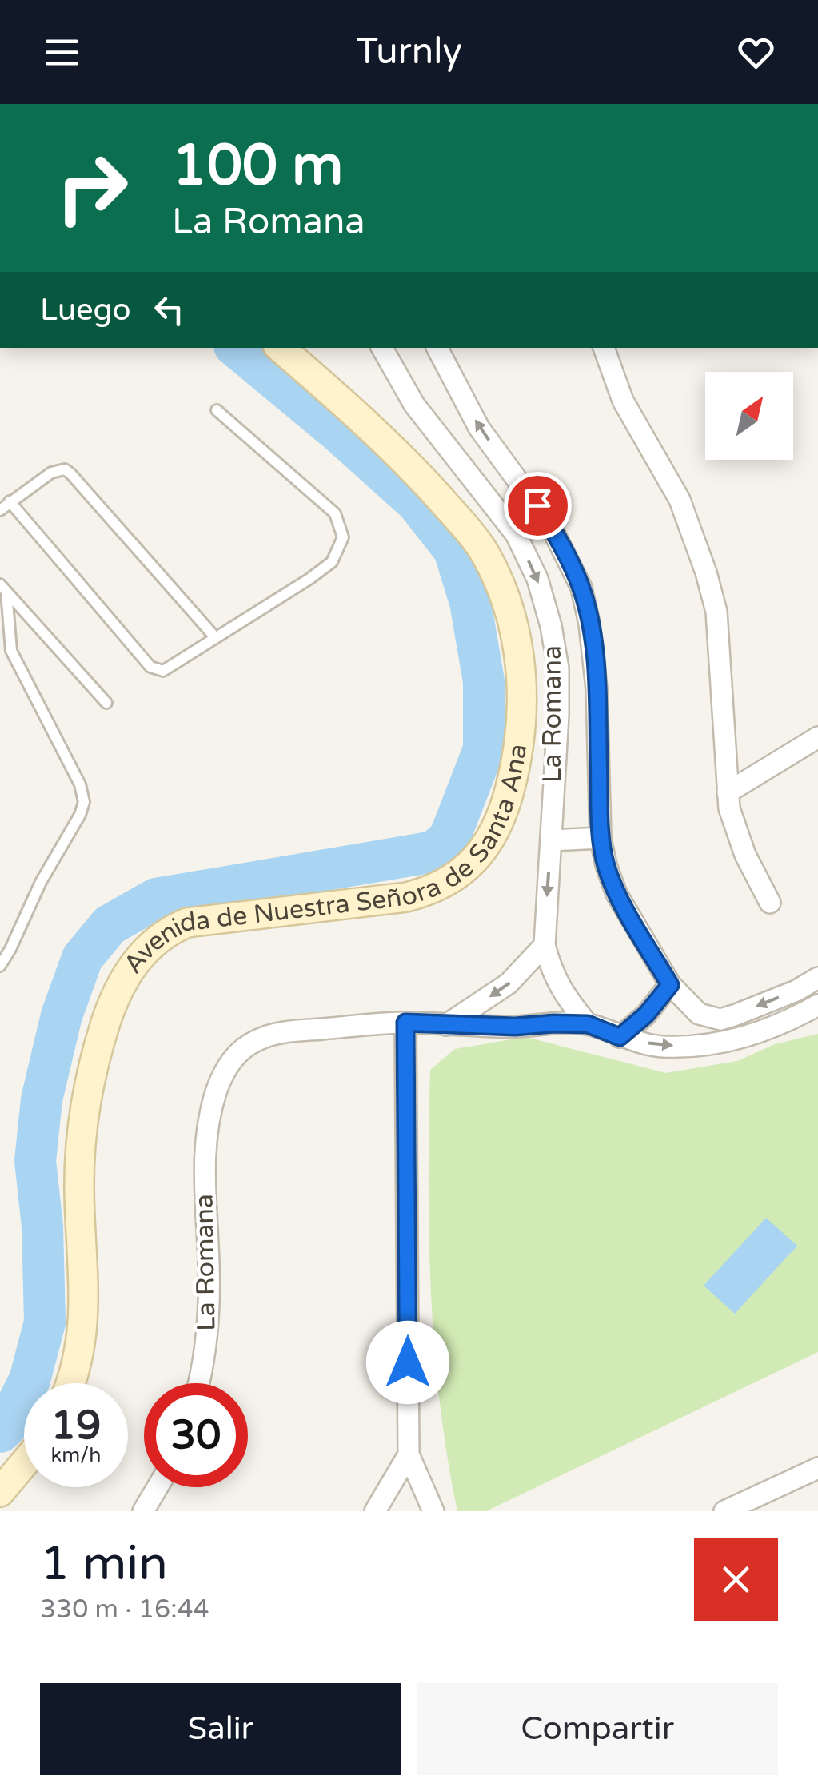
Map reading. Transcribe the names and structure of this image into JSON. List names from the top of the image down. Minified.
{"streets":{"street":["La Romana","Avenida de Nuestra Señora de Santa Ana"]},"north":"top right","page":{"header":"Turnly","turn":["100 m","La Romana"],"then":"Luego","speed":"19 km/h","limit":"30","heading":["1 min","330 m · 16:44"],"buttons":["Salir","Compartir"]}}
